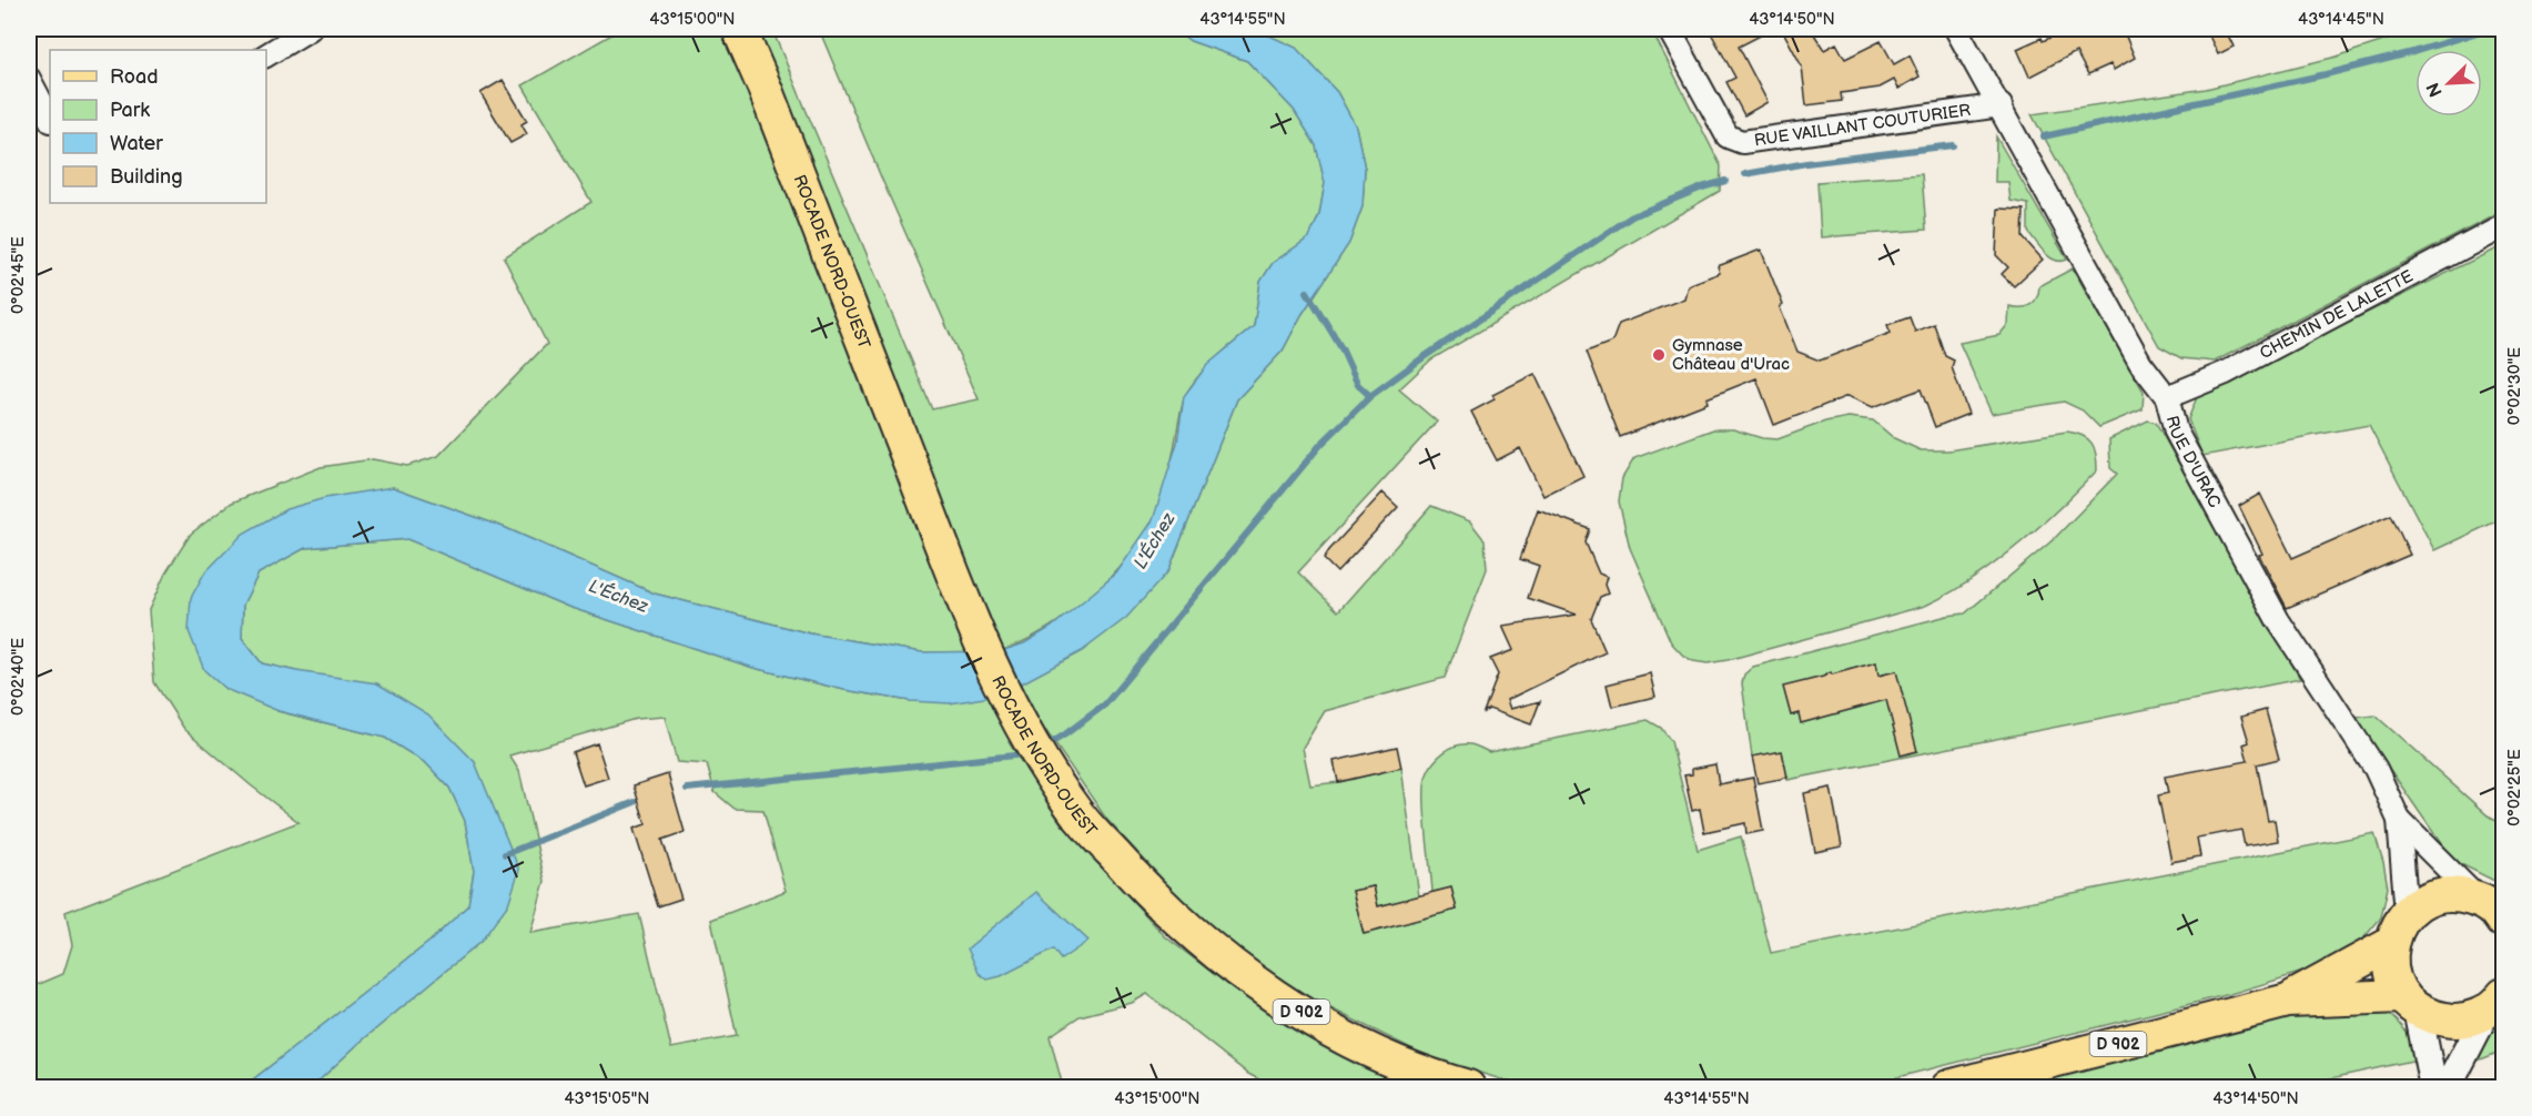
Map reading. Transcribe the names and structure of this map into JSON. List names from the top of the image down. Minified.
{"streets":{"main road":["ROCADE NORD-OUEST","D 902"],"street":["RUE VAILLANT COUTURIER","CHEMIN DE LALETTE","RUE D'URAC"]},"crossings":[["RUE VAILLANT COUTURIER","RUE D'URAC"],["CHEMIN DE LALETTE","RUE D'URAC"]],"water":["L'Échez"],"places":["Gymnase Château d'Urac"],"legend":["Road","Park","Water","Building"],"north":"bottom left","coordinates":["43°15'00\"N","43°14'55\"N","43°14'50\"N","43°14'45\"N","0°02'45\"E","0°02'30\"E","0°02'40\"E","0°02'25\"E","43°15'05\"N"]}
